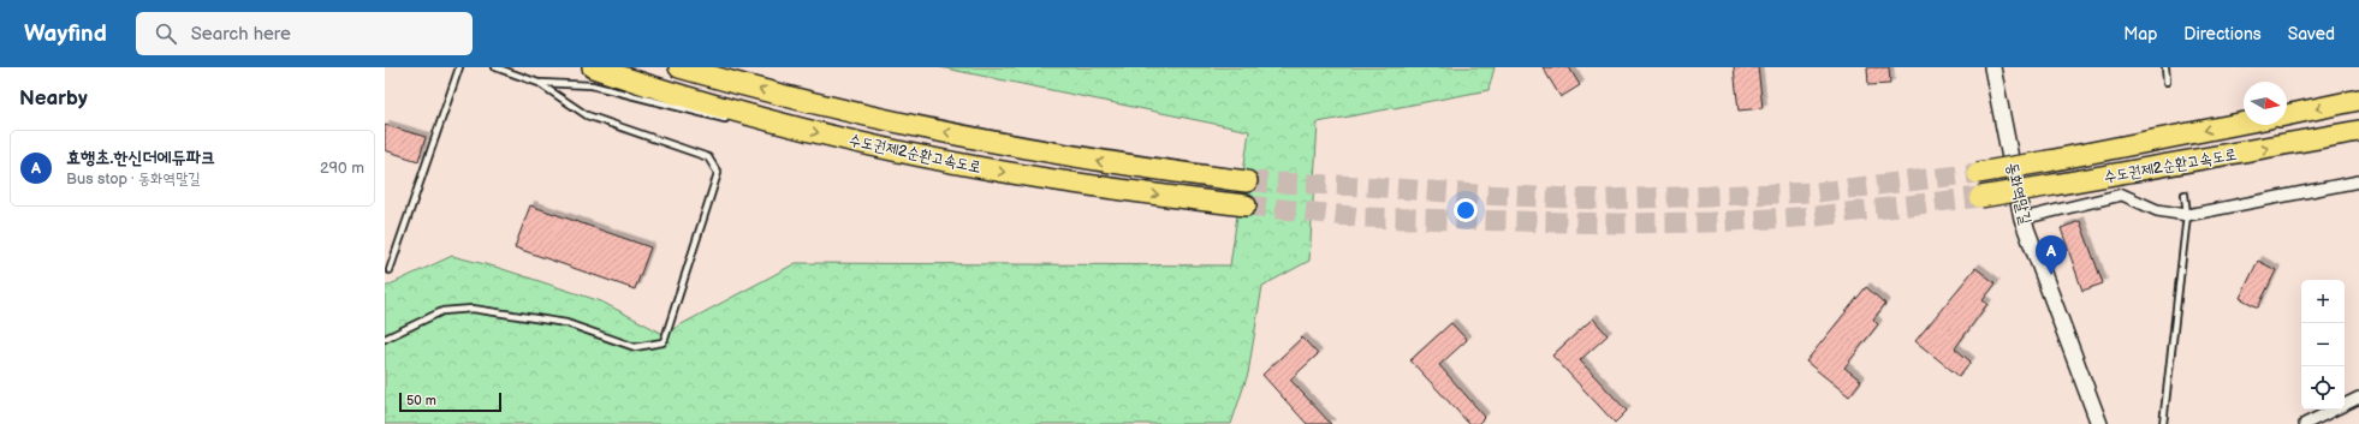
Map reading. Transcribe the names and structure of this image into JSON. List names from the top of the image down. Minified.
{"streets":{"highway":["수도권제2순환고속도로"],"street":["동화역말길"]},"scale_bar":"50 m","north":"right","page":{"header":"Wayfind","search":"Search here","nav":["Map","Directions","Saved"],"heading":"Nearby","list":[{"mark":"A","name":"효행초.한신더에듀파크","note":"Bus stop · 동화역말길","value":"290 m"}],"pins":"A","map_buttons":["+","−"],"scale":"50 m"}}
